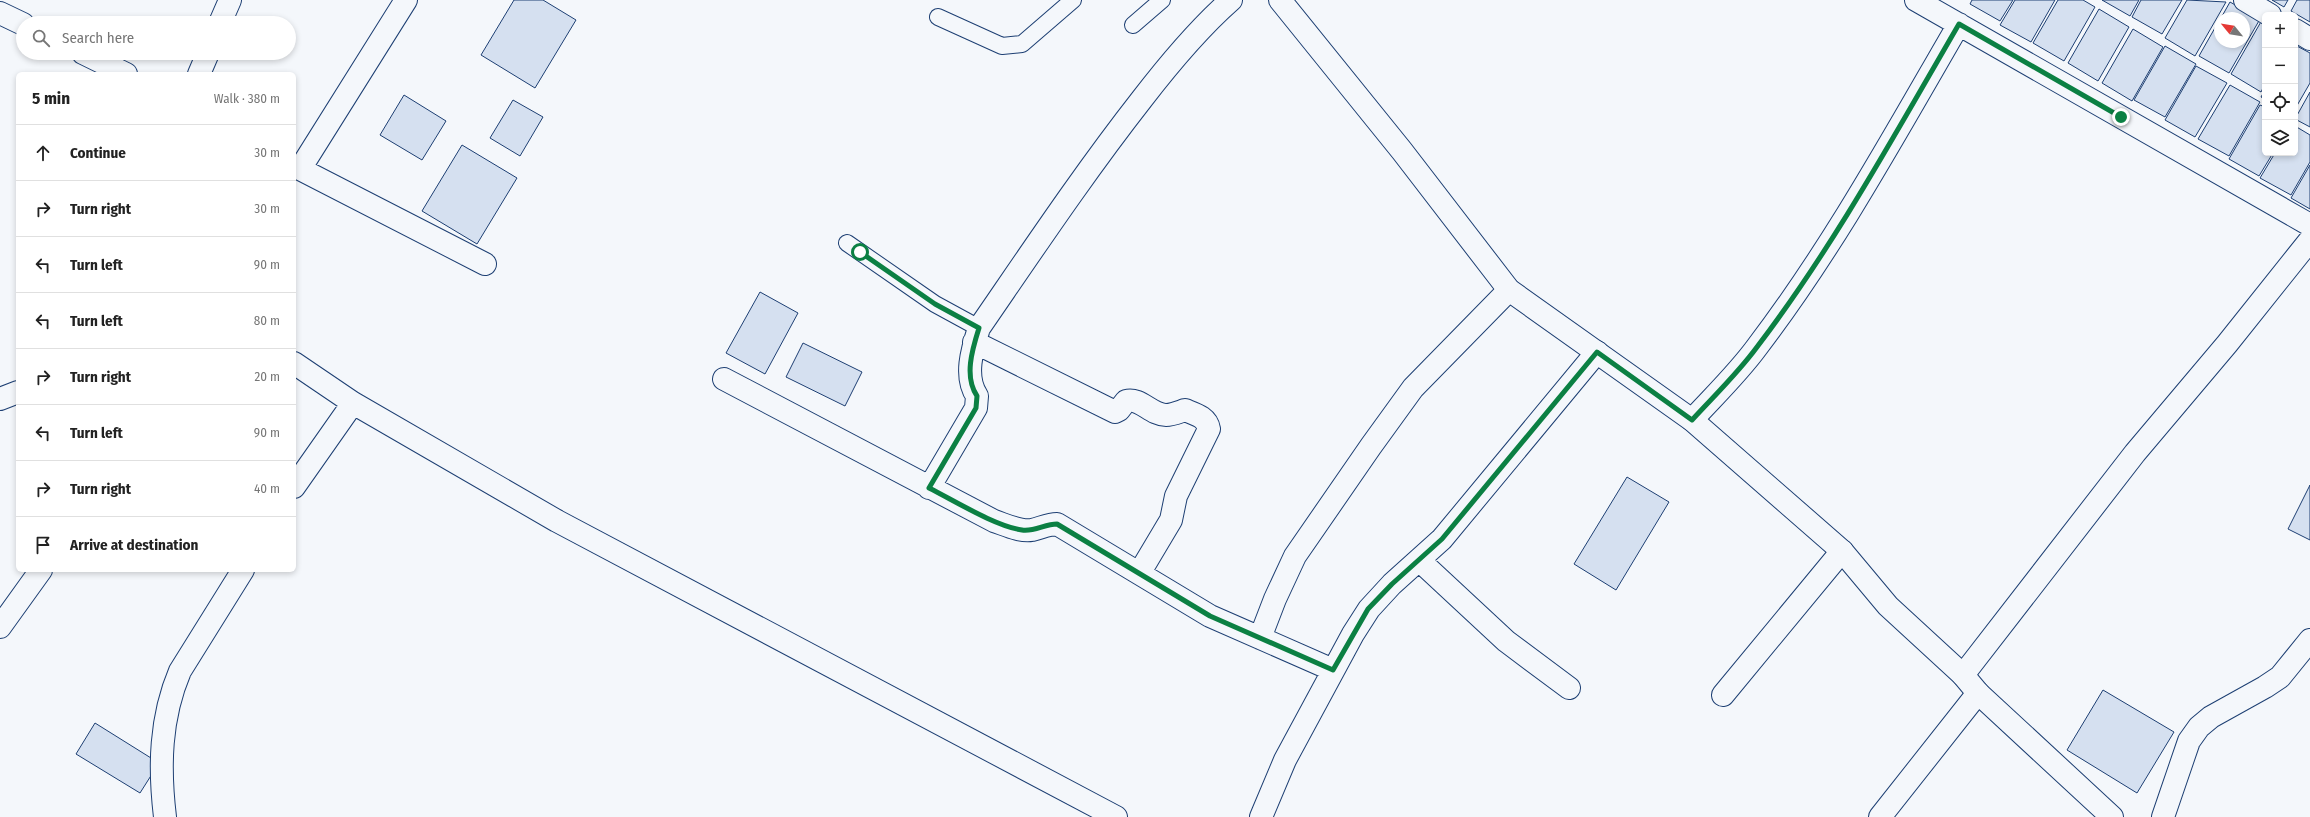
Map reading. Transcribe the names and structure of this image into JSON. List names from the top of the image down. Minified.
{"north":"top left","page":{"map_buttons":["+","−"],"search":"Search here","heading":["5 min","Walk · 380 m"],"list":[["Continue","30 m"],["Turn right","30 m"],["Turn left","90 m"],["Turn left","80 m"],["Turn right","20 m"],["Turn left","90 m"],["Turn right","40 m"],"Arrive at destination"]}}
